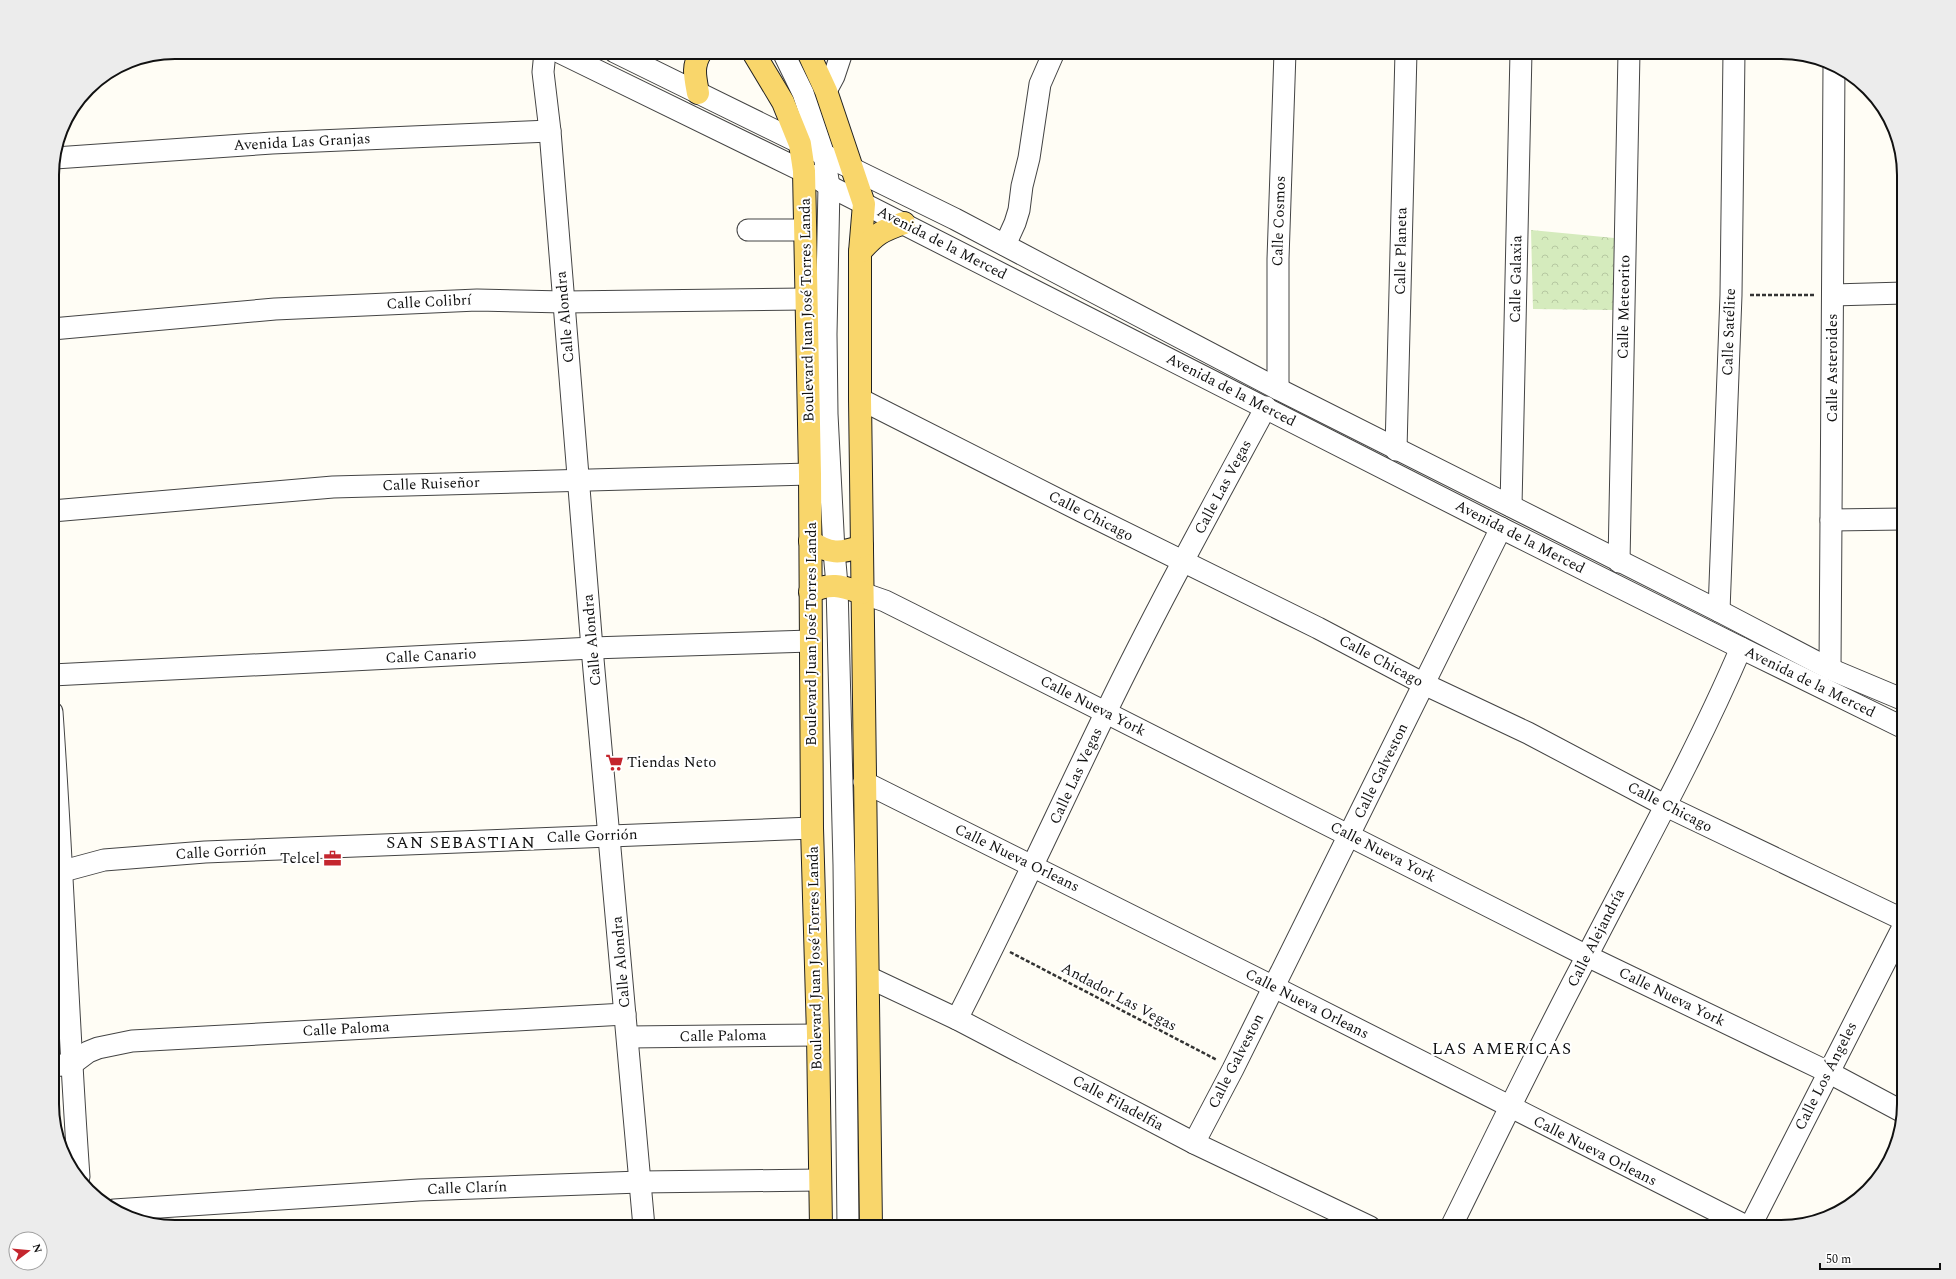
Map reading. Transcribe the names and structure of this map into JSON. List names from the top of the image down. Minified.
{"streets":{"main road":["Boulevard Juan José Torres Landa"],"street":["Avenida Las Granjas","Calle Cosmos","Avenida de la Merced","Calle Planeta","Calle Galaxia","Calle Colibrí","Calle Meteorito","Calle Alondra","Calle Satélite","Calle Asteroides","Calle Ruiseñor","Calle Las Vegas","Calle Chicago","Calle Canario","Calle Nueva York","Calle Galveston","Calle Gorrión","Calle Nueva Orleans","Calle Alejandría","Calle Paloma","Calle Los Ángeles","Calle Filadelfia","Calle Clarín"],"path":["Andador Las Vegas"]},"crossings":[["Avenida Las Granjas","Calle Alondra"],["Calle Cosmos","Avenida de la Merced"],["Avenida de la Merced","Calle Planeta"],["Avenida de la Merced","Calle Galaxia"],["Avenida de la Merced","Calle Meteorito"],["Avenida de la Merced","Boulevard Juan José Torres Landa"],["Avenida de la Merced","Calle Satélite"],["Avenida de la Merced","Calle Asteroides"],["Avenida de la Merced","Calle Las Vegas"],["Avenida de la Merced","Calle Galveston"],["Avenida de la Merced","Calle Alejandría"],["Calle Colibrí","Boulevard Juan José Torres Landa"],["Calle Colibrí","Calle Alondra"],["Boulevard Juan José Torres Landa","Calle Ruiseñor"],["Boulevard Juan José Torres Landa","Calle Canario"],["Boulevard Juan José Torres Landa","Calle Gorrión"],["Boulevard Juan José Torres Landa","Calle Paloma"],["Boulevard Juan José Torres Landa","Calle Clarín"],["Calle Alondra","Calle Ruiseñor"],["Calle Alondra","Calle Canario"],["Calle Alondra","Calle Gorrión"],["Calle Alondra","Calle Paloma"],["Calle Alondra","Calle Clarín"],["Calle Las Vegas","Calle Chicago"],["Calle Las Vegas","Calle Nueva York"],["Calle Las Vegas","Calle Nueva Orleans"],["Calle Las Vegas","Andador Las Vegas"],["Calle Las Vegas","Calle Filadelfia"],["Calle Chicago","Calle Galveston"],["Calle Chicago","Calle Alejandría"],["Calle Nueva York","Calle Galveston"],["Calle Nueva York","Calle Alejandría"],["Calle Nueva York","Calle Los Ángeles"],["Calle Galveston","Calle Nueva Orleans"],["Calle Galveston","Andador Las Vegas"],["Calle Galveston","Calle Filadelfia"],["Calle Nueva Orleans","Calle Alejandría"]],"districts":["SAN SEBASTIAN","LAS AMERICAS"],"places":{"supermarket":["Tiendas Neto"],"office":["Telcel"]},"scale_bar":"50 m","north":"right"}
